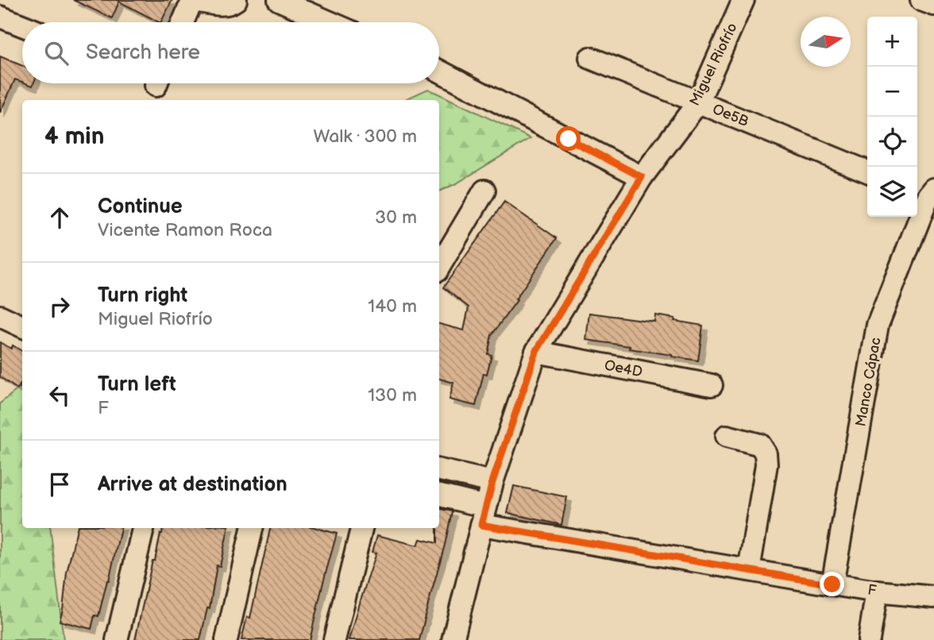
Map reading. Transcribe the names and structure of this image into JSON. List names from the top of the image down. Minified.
{"streets":{"street":["Miguel Riofrío","Oe5B","Oe4D","Manco Cápac","F"]},"crossings":[["Miguel Riofrío","Oe5B"],["Miguel Riofrío","Oe4D"],["Miguel Riofrío","F"],["Manco Cápac","F"]],"north":"right","page":{"map_buttons":["+","−"],"search":"Search here","heading":["4 min","Walk · 300 m"],"list":[["Continue","Vicente Ramon Roca","30 m"],["Turn right","Miguel Riofrío","140 m"],["Turn left","F","130 m"],"Arrive at destination"]}}
